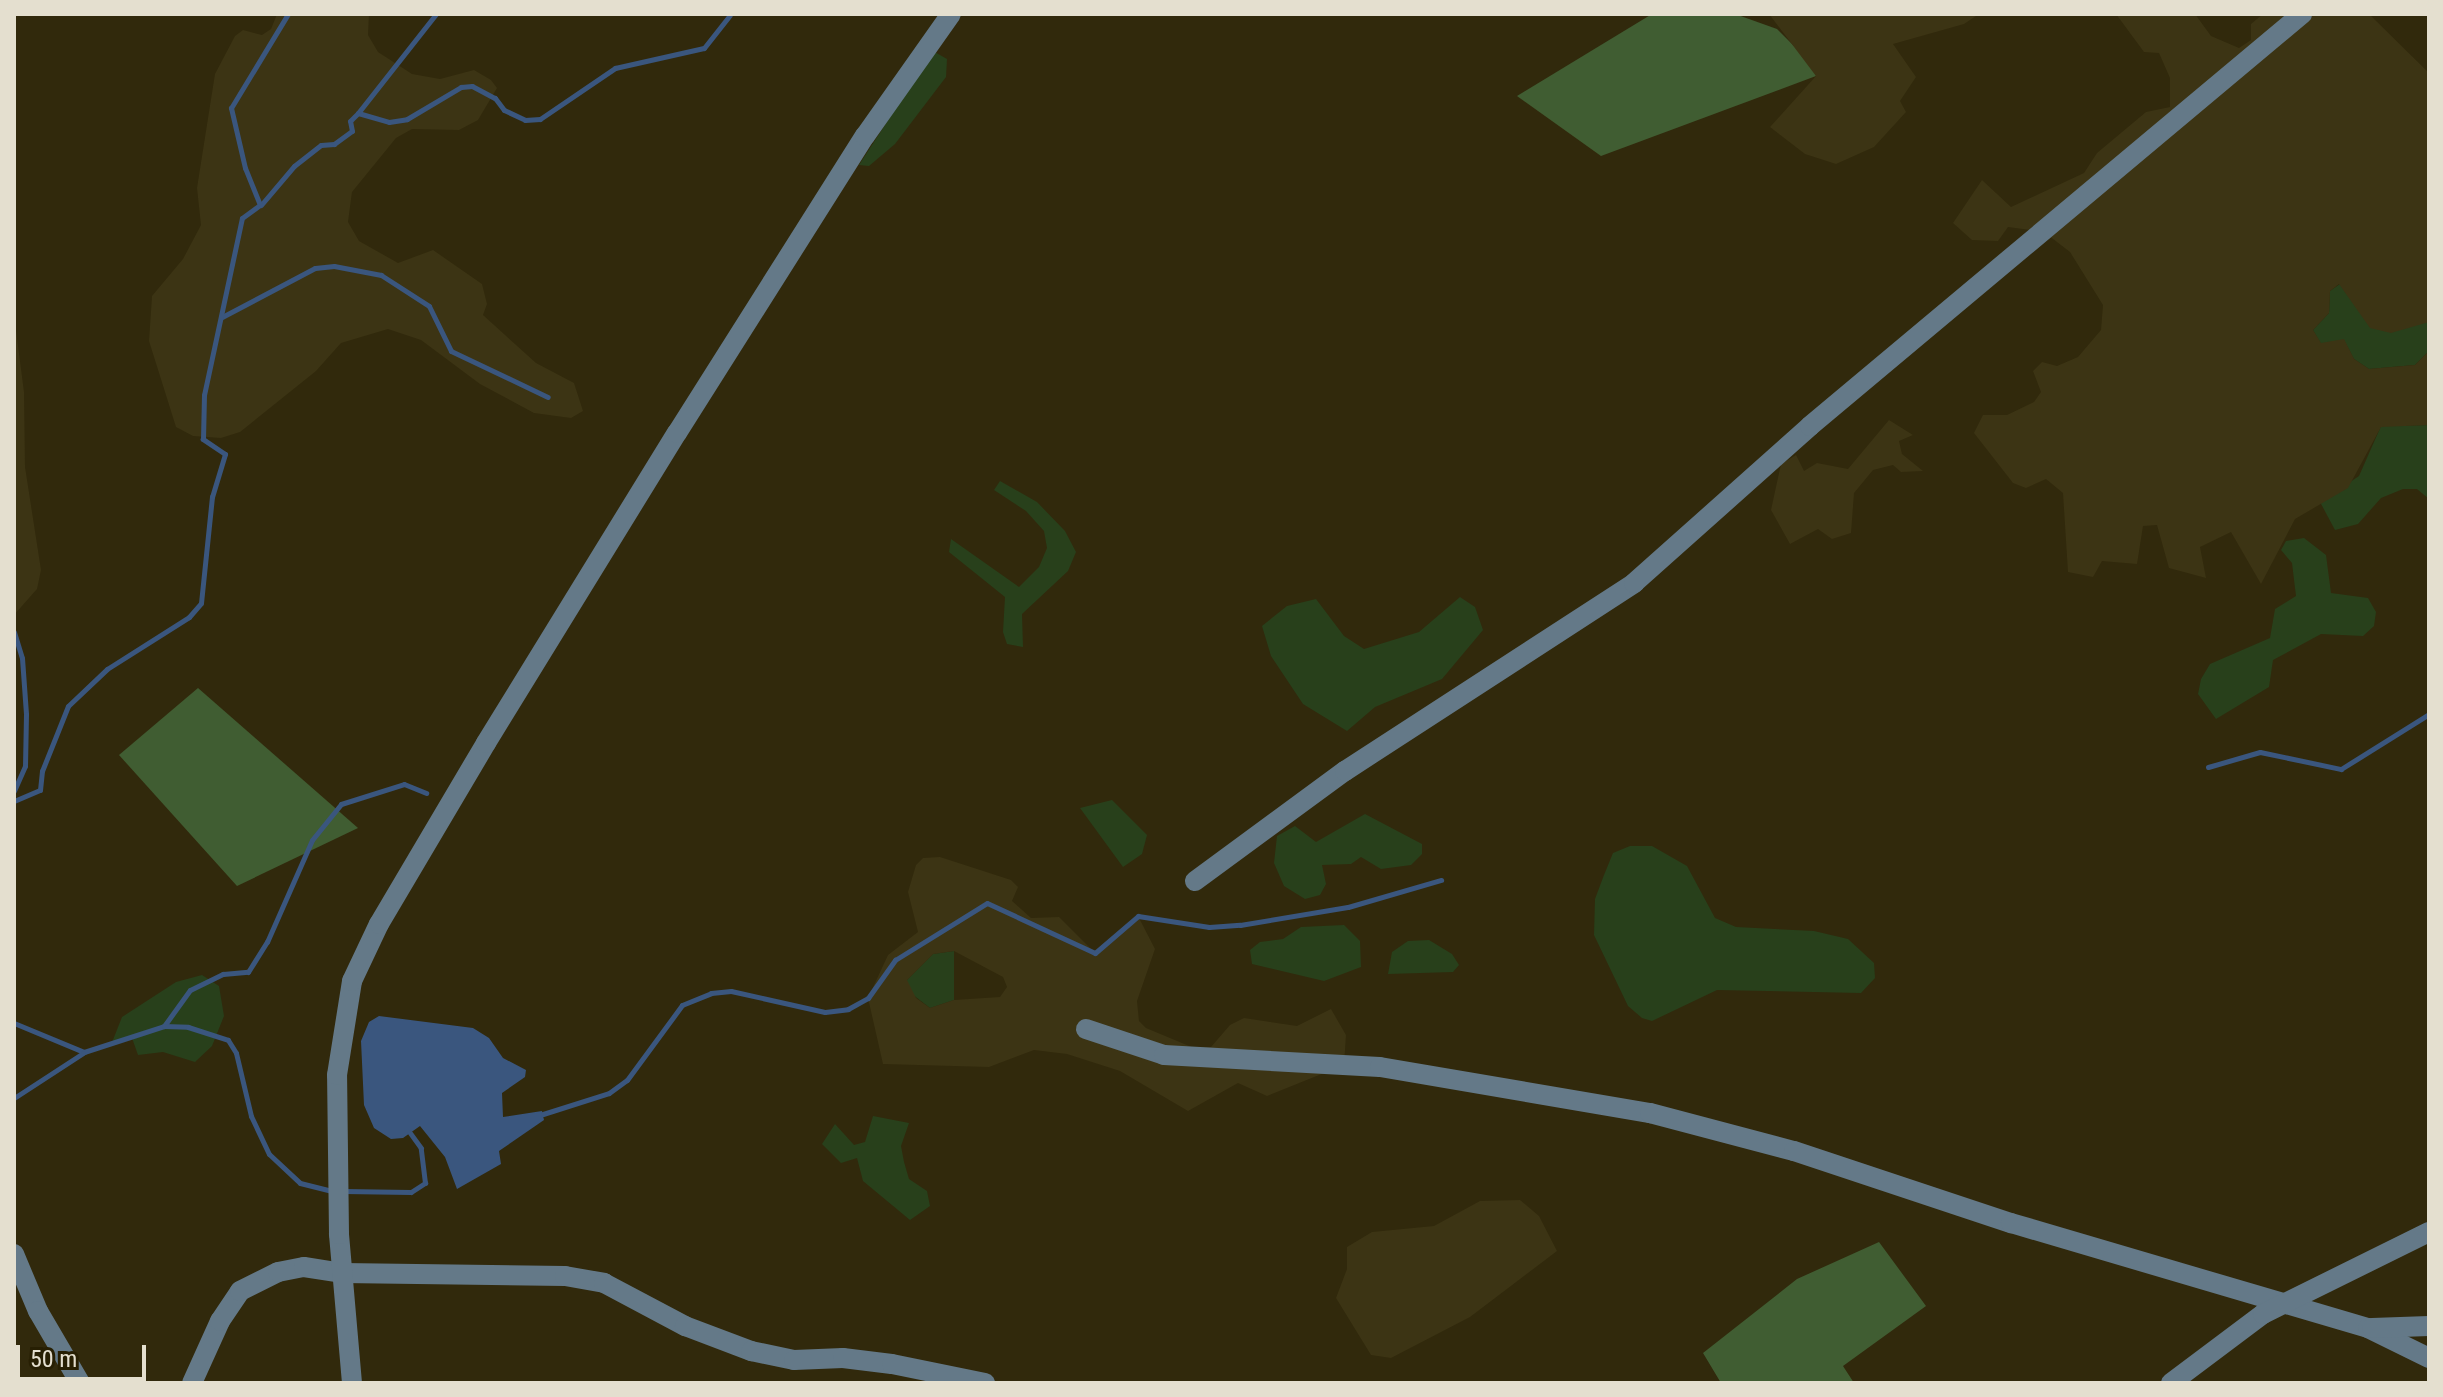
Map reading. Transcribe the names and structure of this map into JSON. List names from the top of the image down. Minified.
{"scale_bar":"50 m"}
